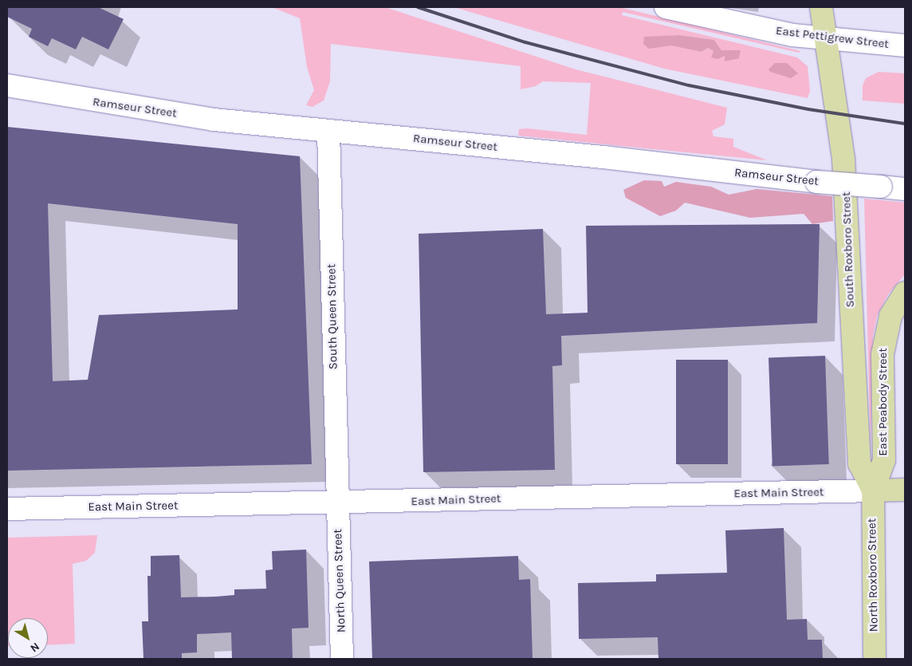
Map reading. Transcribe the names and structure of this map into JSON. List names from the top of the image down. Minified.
{"streets":{"main road":["South Roxboro Street","East Peabody Street","East Main Street","North Roxboro Street"],"street":["East Pettigrew Street","Ramseur Street","South Queen Street","North Queen Street"]},"crossings":[["East Pettigrew Street","South Roxboro Street"],["Ramseur Street","South Queen Street"],["South Roxboro Street","East Peabody Street"],["South Roxboro Street","East Main Street"],["South Roxboro Street","North Roxboro Street"],["South Queen Street","East Main Street"],["South Queen Street","North Queen Street"],["East Peabody Street","East Main Street"],["East Peabody Street","North Roxboro Street"],["East Main Street","North Roxboro Street"],["East Main Street","North Queen Street"]],"north":"bottom right"}
